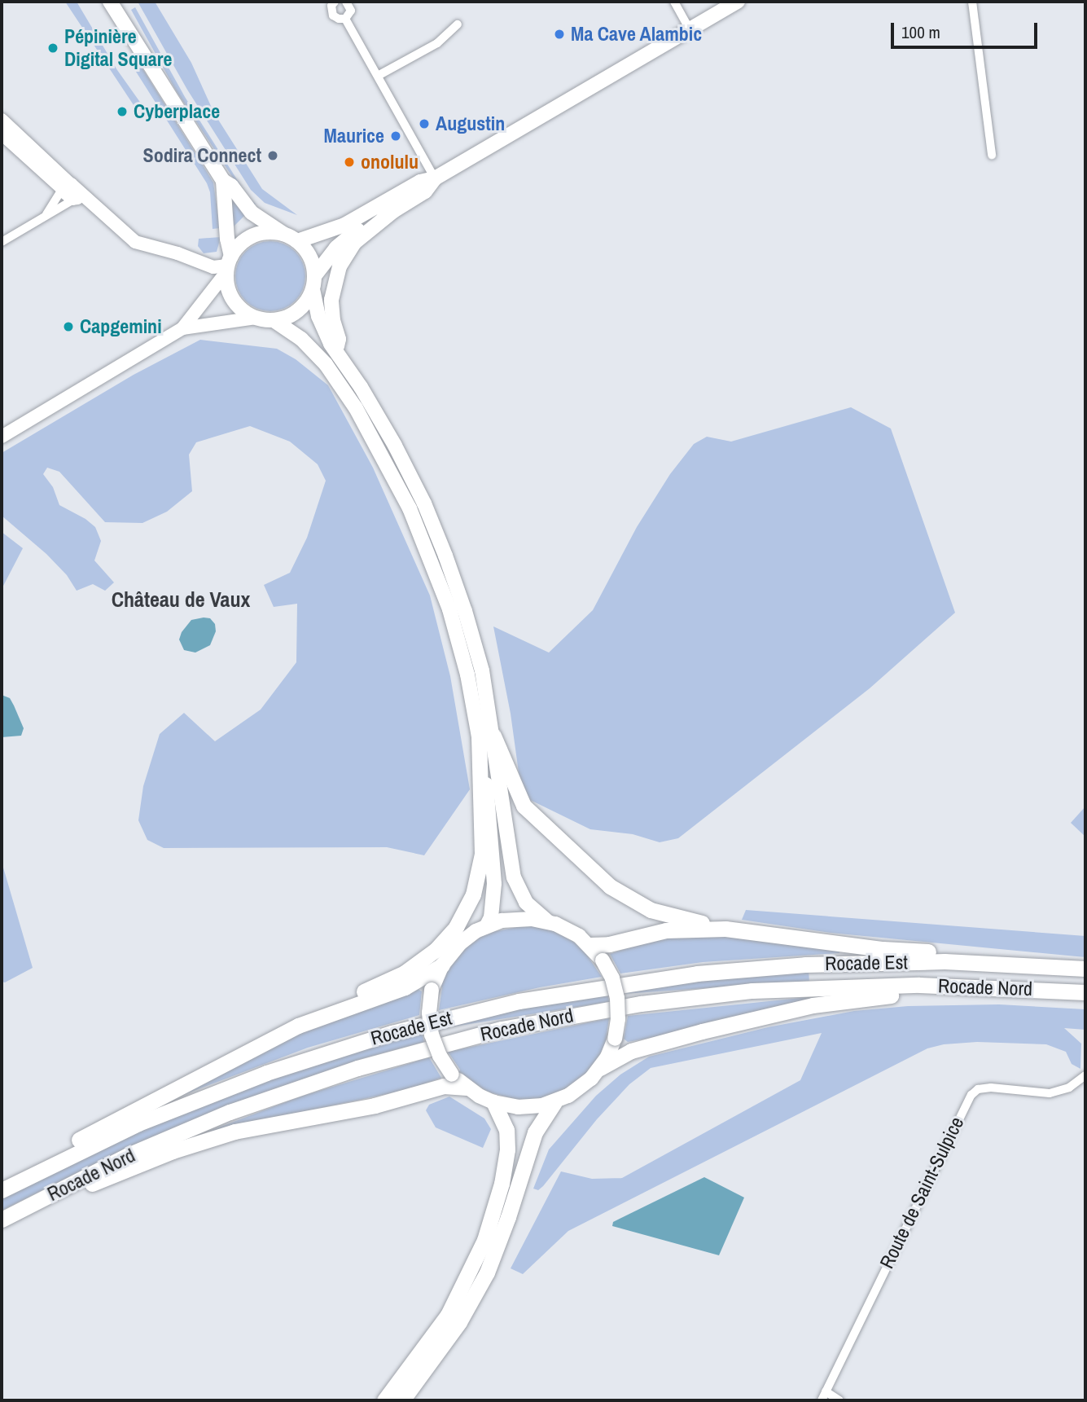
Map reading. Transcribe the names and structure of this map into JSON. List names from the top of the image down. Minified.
{"streets":{"highway":["Rocade Est","Rocade Nord"],"street":["Route de Saint-Sulpice"]},"districts":["Château de Vaux"],"places":["Ma Cave Alambic","Pépinière Digital Square","Cyberplace","Augustin","Maurice","Sodira Connect","onolulu","Capgemini"],"scale_bar":"100 m"}
